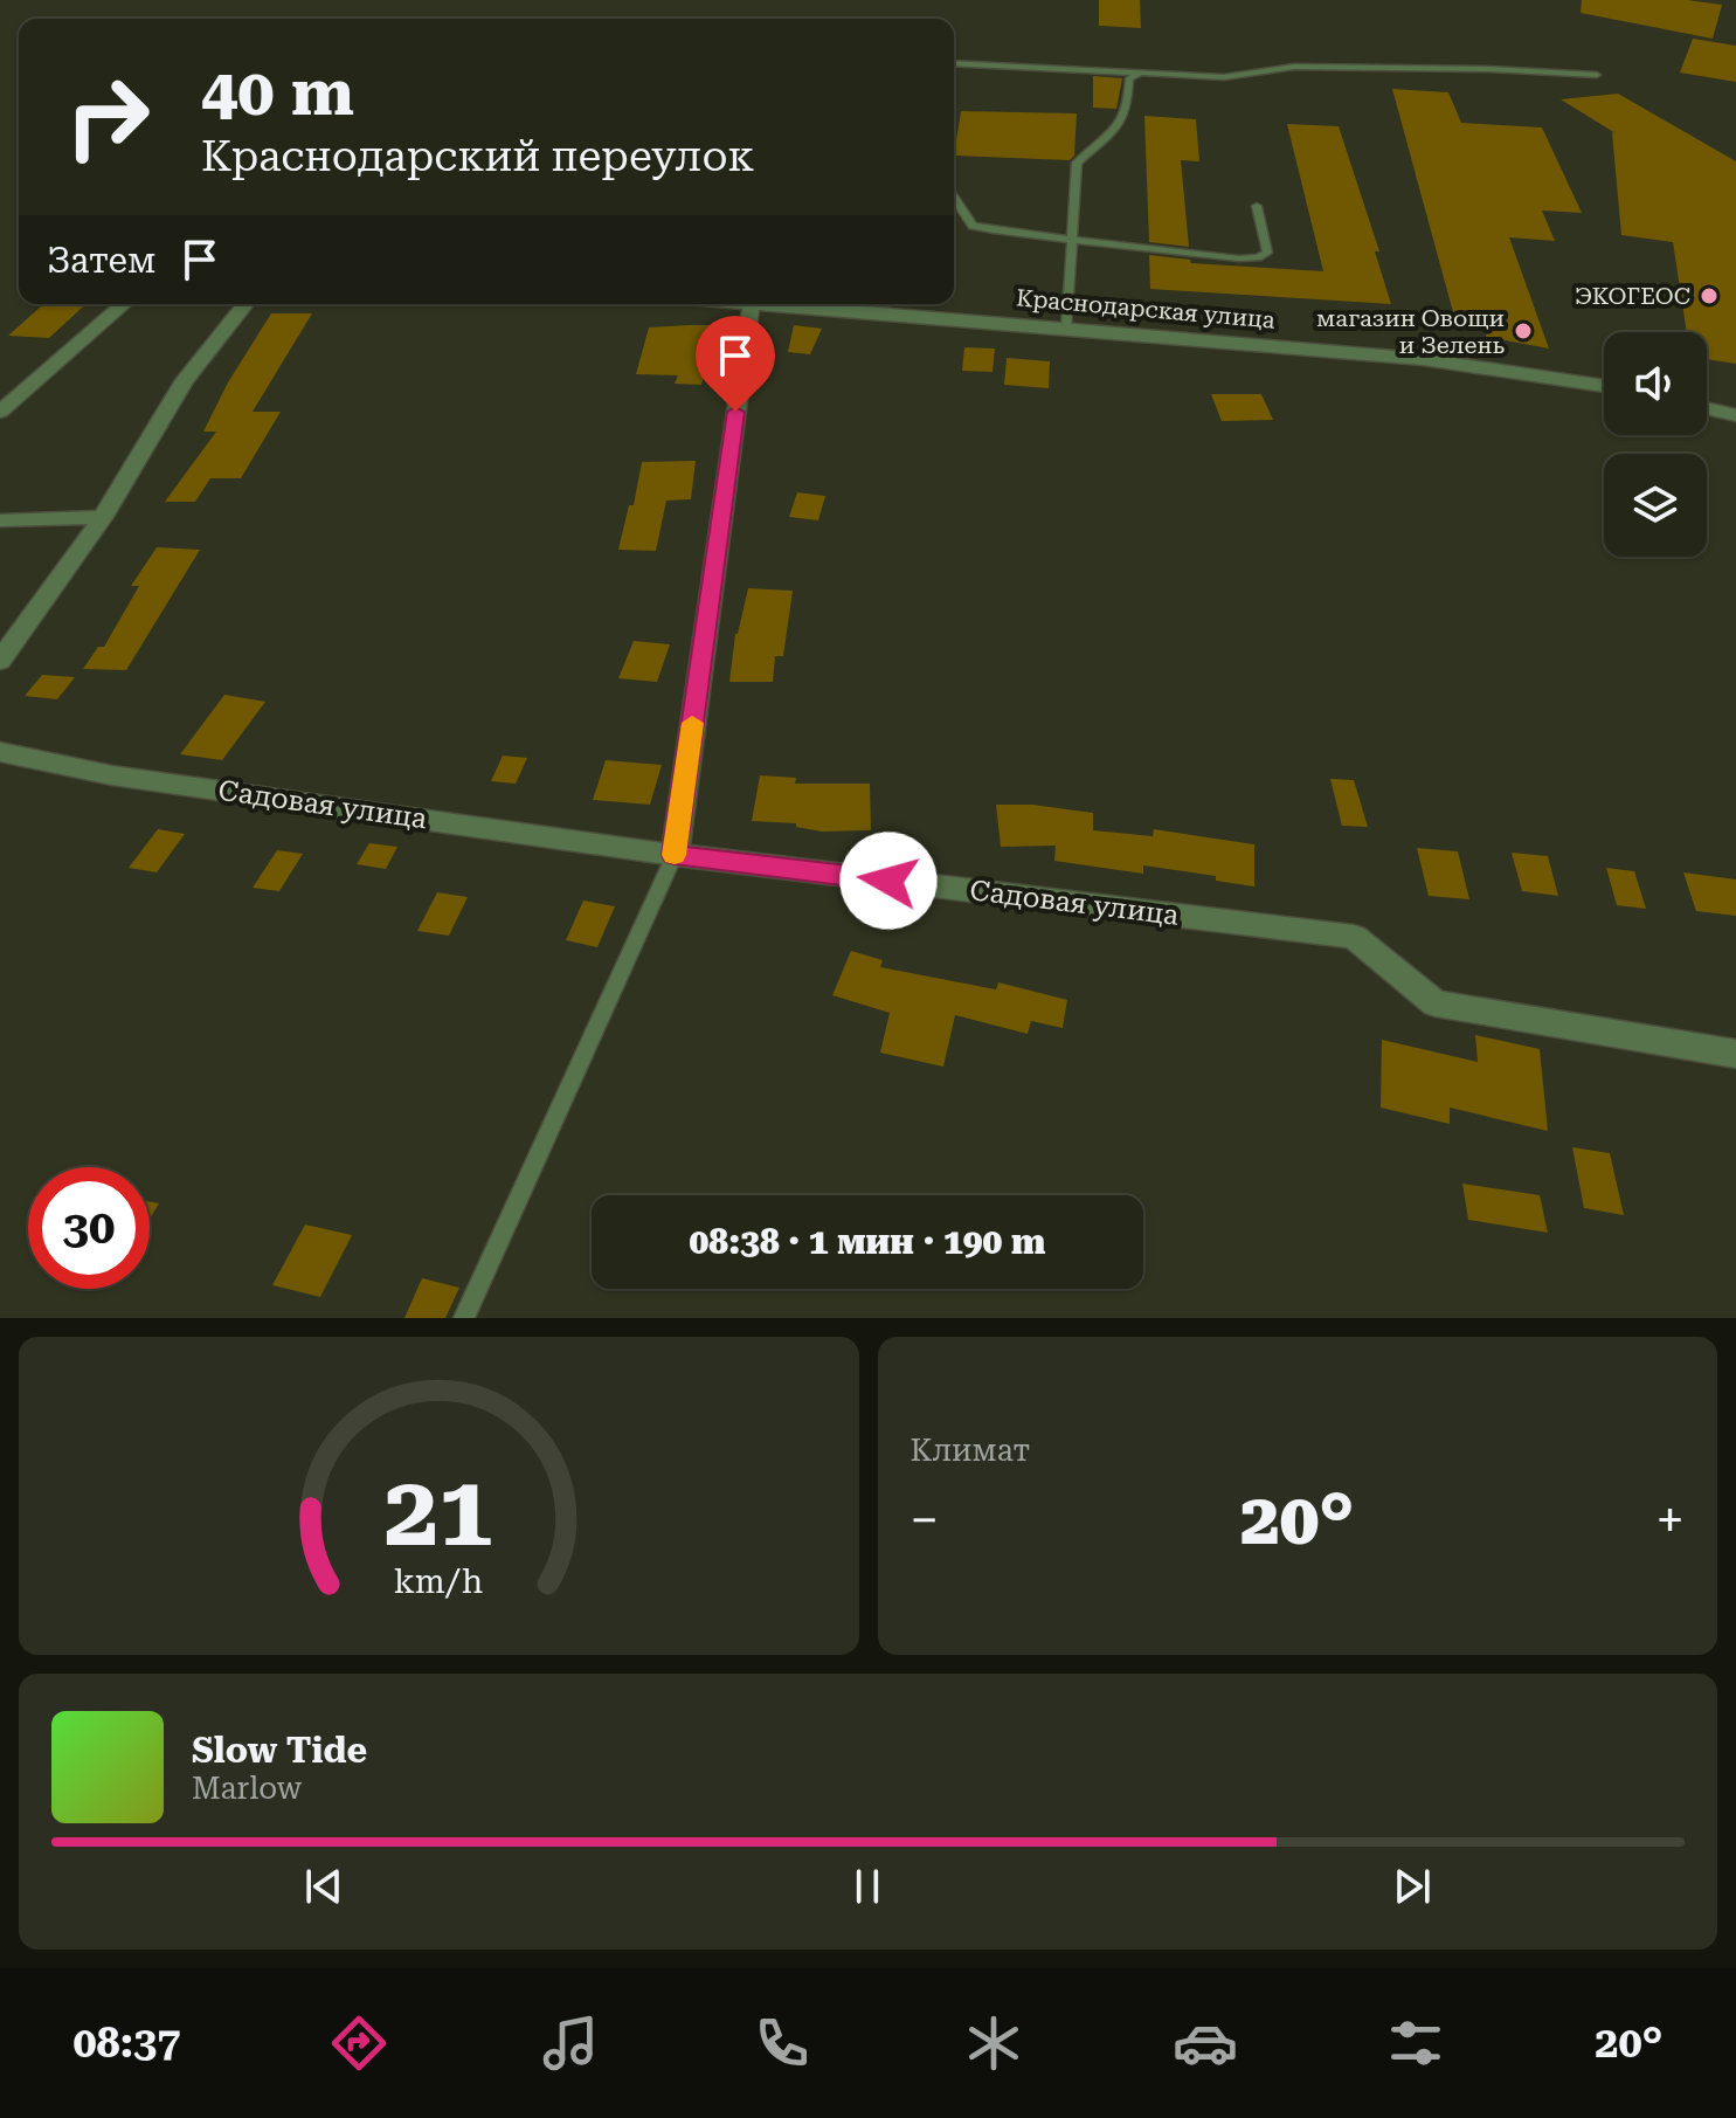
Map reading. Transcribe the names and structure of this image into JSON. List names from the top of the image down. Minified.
{"streets":{"street":["Краснодарская улица","Садовая улица"]},"places":["ЭКОГЕОС","магазин Овощи и Зелень"],"page":{"turn":["40 m","Краснодарский переулок"],"then":"Затем","limit":"30","trip":"08:38 · 1 мин · 190 m","tile":"Климат","heat":["−","20°","+"],"song":["Slow Tide","Marlow"],"tabs":["08:37","20°"],"gauge":["21","km/h"]}}
